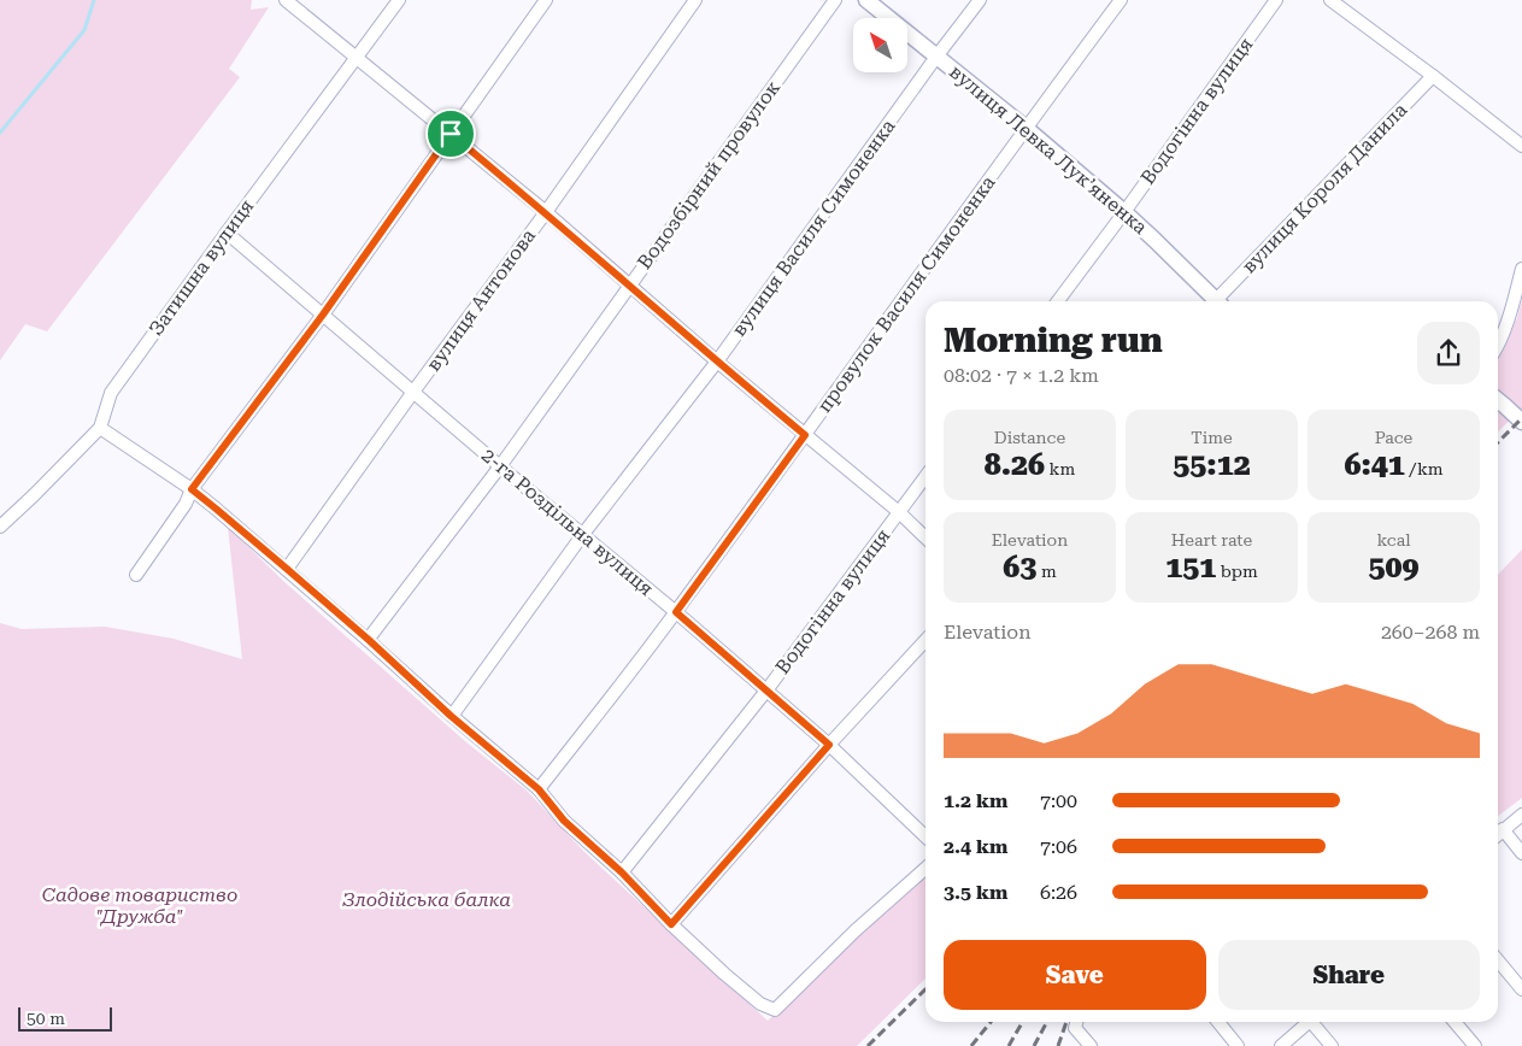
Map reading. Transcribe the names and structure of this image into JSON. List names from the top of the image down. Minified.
{"streets":{"street":["Водогінна вулиця","вулиця Левка Лукʼяненка","Водозбірний провулок","вулиця Короля Данила","вулиця Василя Симоненка","Затишна вулиця","провулок Василя Симоненка","вулиця Антонова","2-га Роздільна вулиця"]},"crossings":[["Водогінна вулиця","вулиця Левка Лукʼяненка"],["Водогінна вулиця","2-га Роздільна вулиця"],["вулиця Левка Лукʼяненка","вулиця Василя Симоненка"],["вулиця Левка Лукʼяненка","провулок Василя Симоненка"],["Водозбірний провулок","2-га Роздільна вулиця"],["вулиця Василя Симоненка","2-га Роздільна вулиця"],["Затишна вулиця","2-га Роздільна вулиця"],["провулок Василя Симоненка","2-га Роздільна вулиця"],["вулиця Антонова","2-га Роздільна вулиця"]],"parks":["Садове товариство \"Дружба\"","Злодійська балка"],"scale_bar":"50 m","north":"top left","page":{"heading":["Morning run","08:02 · 7 × 1.2 km"],"stats":[["Distance","8.26 km"],["Time","55:12"],["Pace","6:41 /km"],["Elevation","63 m"],["Heart rate","151 bpm"],["kcal","509"]],"chart":["Elevation","260–268 m"],"list":[{"name":"1.2 km","note":"7:00"},{"name":"2.4 km","note":"7:06"},{"name":"3.5 km","note":"6:26"}],"buttons":["Save","Share"],"scale":"50 m"}}
